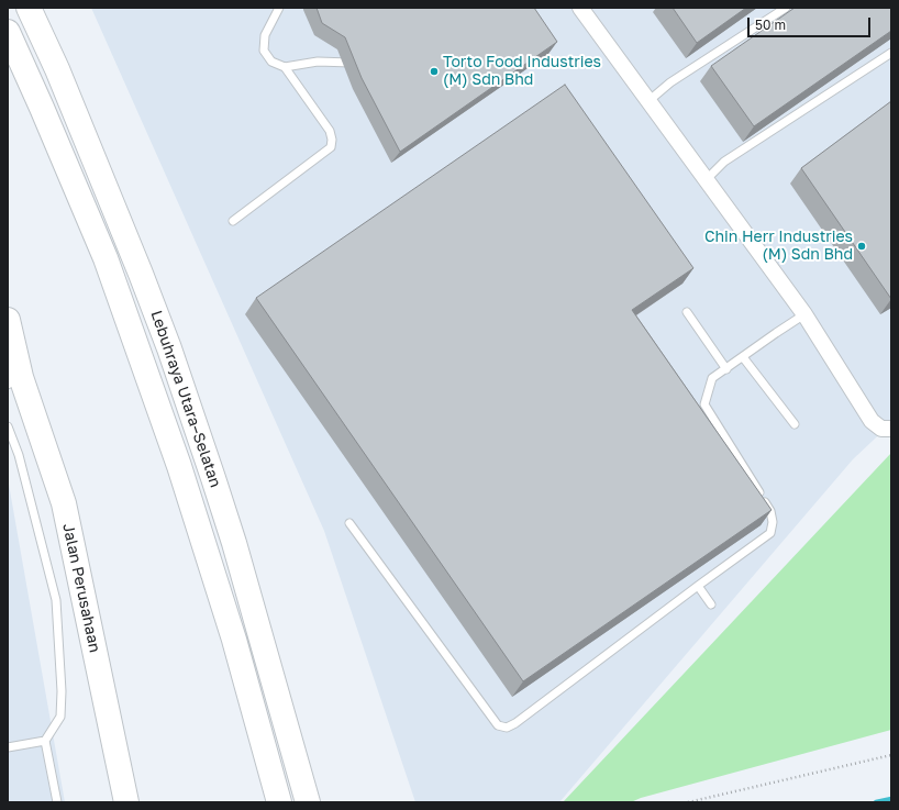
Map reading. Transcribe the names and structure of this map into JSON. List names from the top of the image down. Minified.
{"streets":{"main road":["Lebuhraya Utara–Selatan","Jalan Perusahaan"]},"places":["Torto Food Industries (M) Sdn Bhd","Chin Herr Industries (M) Sdn Bhd"],"scale_bar":"50 m"}
